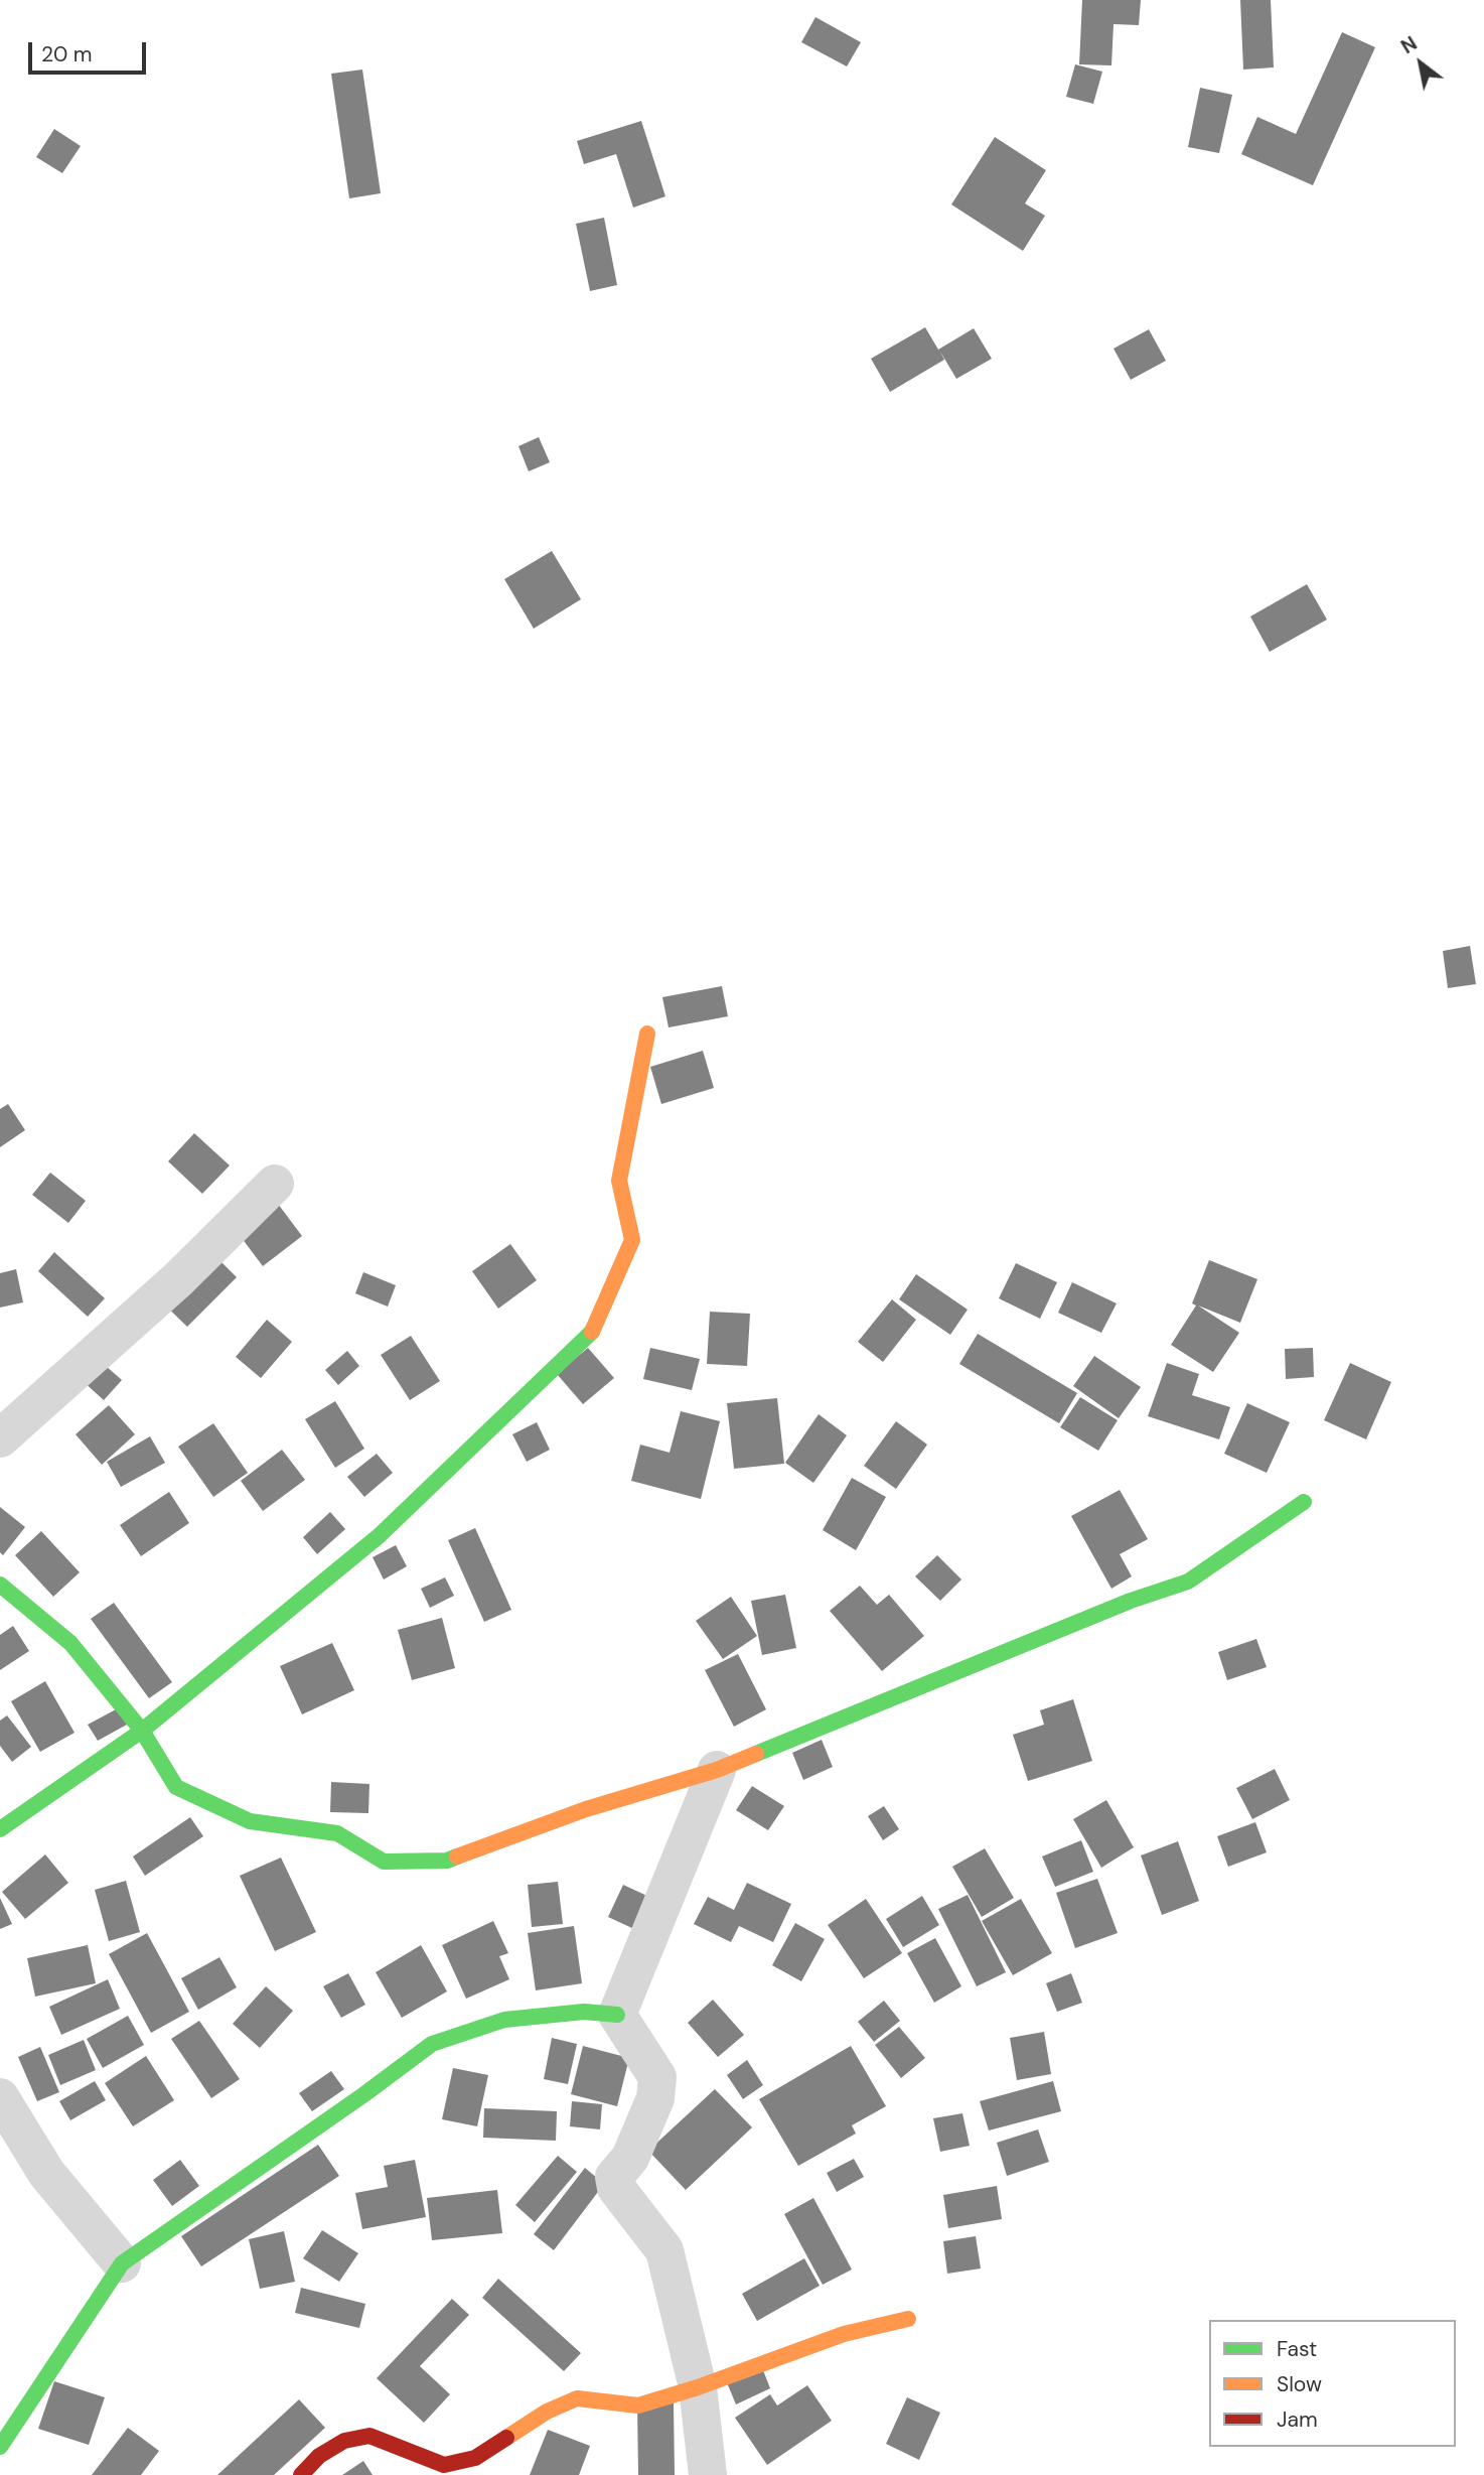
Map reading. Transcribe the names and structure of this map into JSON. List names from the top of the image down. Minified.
{"legend":["Fast","Slow","Jam"],"scale_bar":"20 m","north":"top left"}
